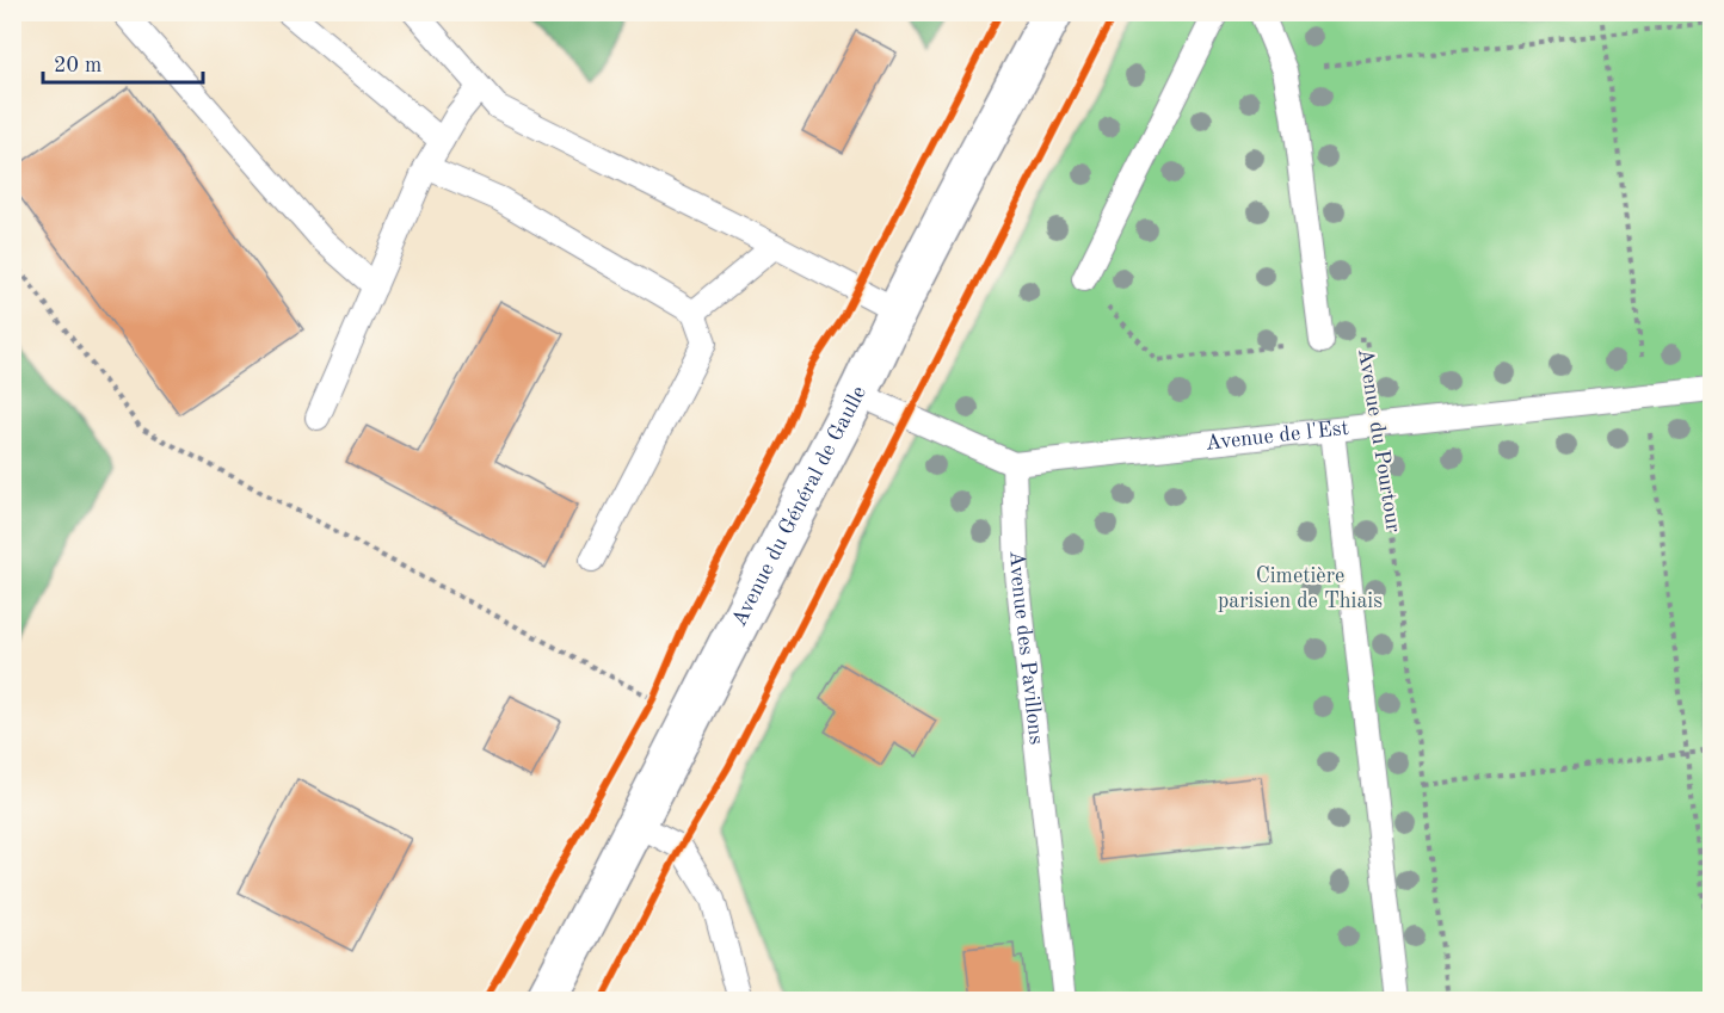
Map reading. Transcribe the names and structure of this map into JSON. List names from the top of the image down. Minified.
{"streets":{"main road":["Avenue du Général de Gaulle"],"lane":["Avenue de l'Est","Avenue du Pourtour","Avenue des Pavillons"]},"crossings":[["Avenue de l'Est","Avenue du Pourtour"],["Avenue de l'Est","Avenue des Pavillons"]],"parks":["Cimetière parisien de Thiais"],"scale_bar":"20 m"}
